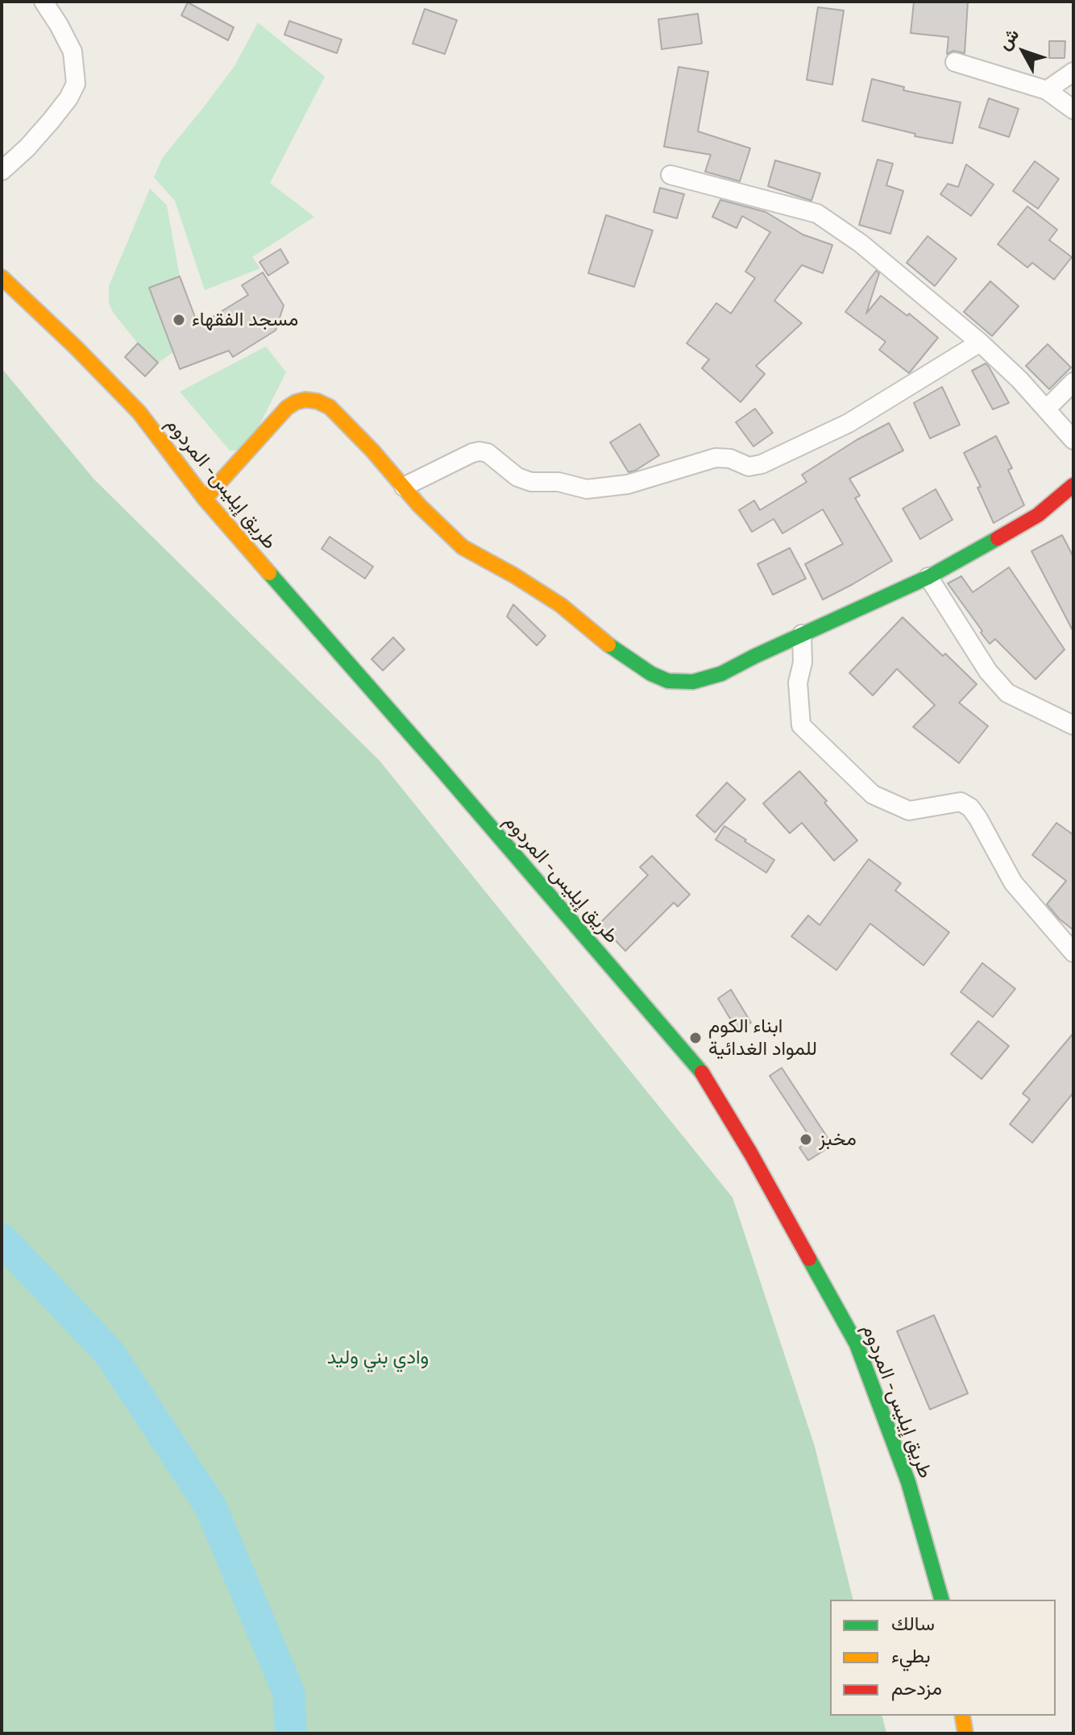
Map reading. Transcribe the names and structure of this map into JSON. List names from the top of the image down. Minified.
{"streets":{"main road":["طريق إيليس- المردوم"]},"parks":["وادي بني وليد"],"places":["مسجد الفقهاء","ابناء الكوم للمواد الغدائية","مخبز"],"legend":["سالك","بطيء","مزدحم"],"north":"top left"}
